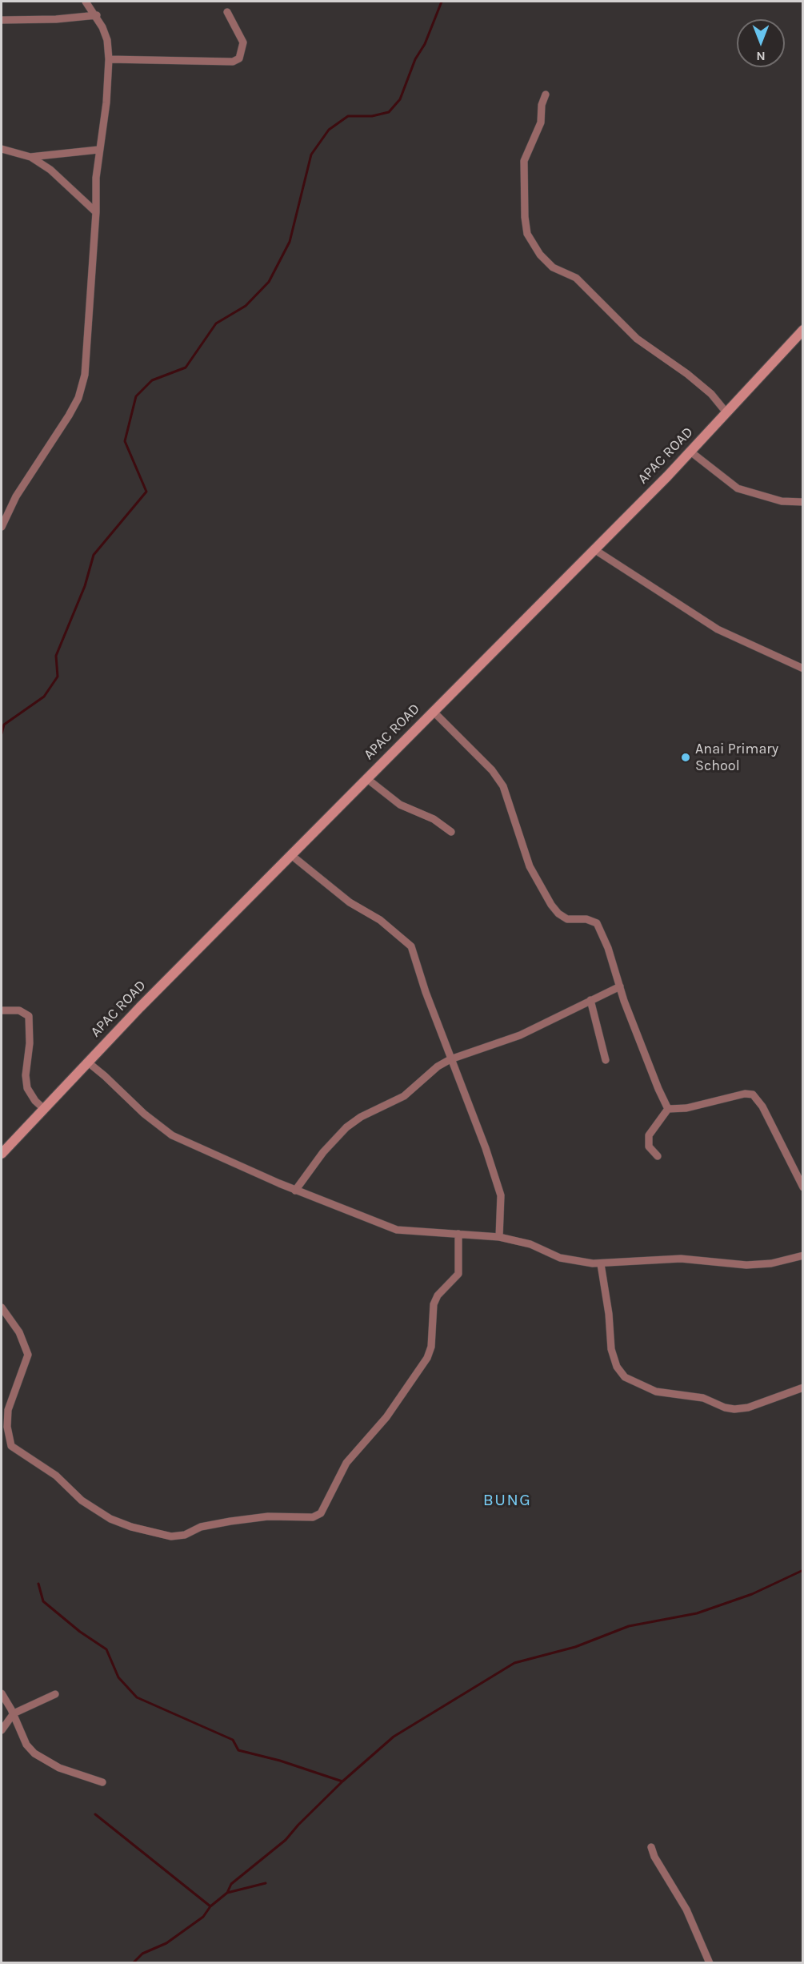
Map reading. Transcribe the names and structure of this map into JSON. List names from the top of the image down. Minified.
{"streets":{"main road":["APAC ROAD"]},"districts":["BUNG"],"places":["Anai Primary School"],"north":"bottom"}
